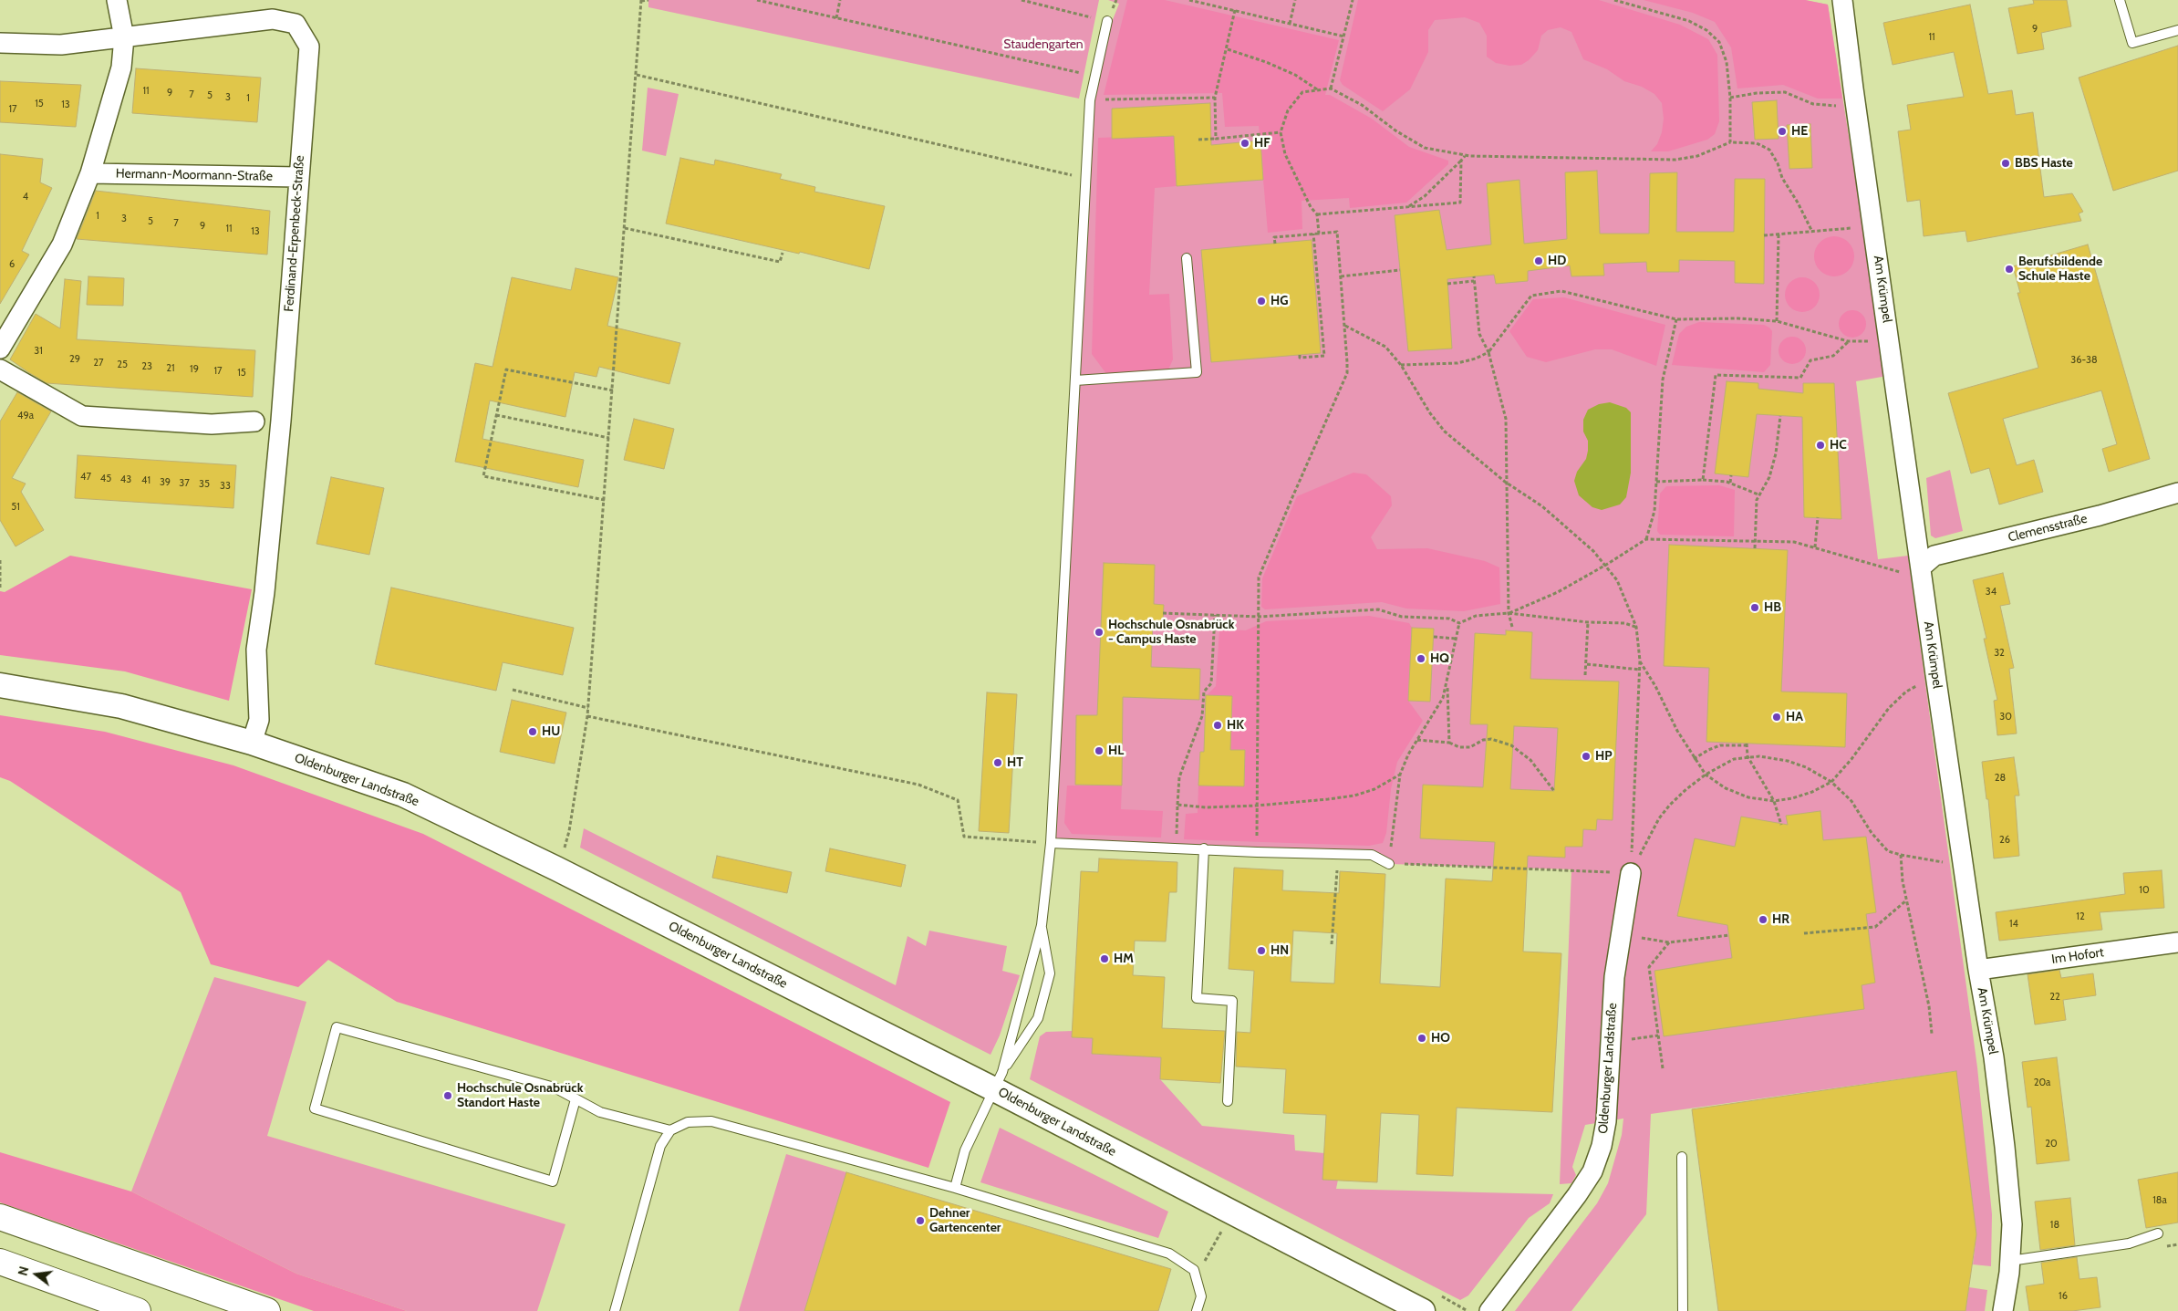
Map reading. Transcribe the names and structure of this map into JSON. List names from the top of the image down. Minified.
{"streets":{"street":["Hermann-Moormann-Straße","Ferdinand-Erpenbeck-Straße","Am Krümpel","Clemensstraße","Oldenburger Landstraße","Im Hofort"]},"crossings":[["Hermann-Moormann-Straße","Ferdinand-Erpenbeck-Straße"],["Ferdinand-Erpenbeck-Straße","Oldenburger Landstraße"],["Am Krümpel","Clemensstraße"],["Am Krümpel","Im Hofort"]],"parks":["Staudengarten"],"places":["HE","HF","BBS Haste","HD","Berufsbildende Schule Haste","HG","HC","HB","Hochschule Osnabrück - Campus Haste","HQ","HA","HK","HU","HL","HP","HT","HR","HN","HM","HO","Hochschule Osnabrück Standort Haste","Dehner Gartencenter"],"house_numbers":["9","11","11","9","7","5","3","1","15","13","17","4","1","3","5","7","9","11","13","6","31","29","36-38","27","25","23","21","19","17","15","49a","47","45","43","41","39","37","35","33","51","34","32","30","28","26","10","12","14","22","20a","20","18a","18","16"],"north":"left"}
